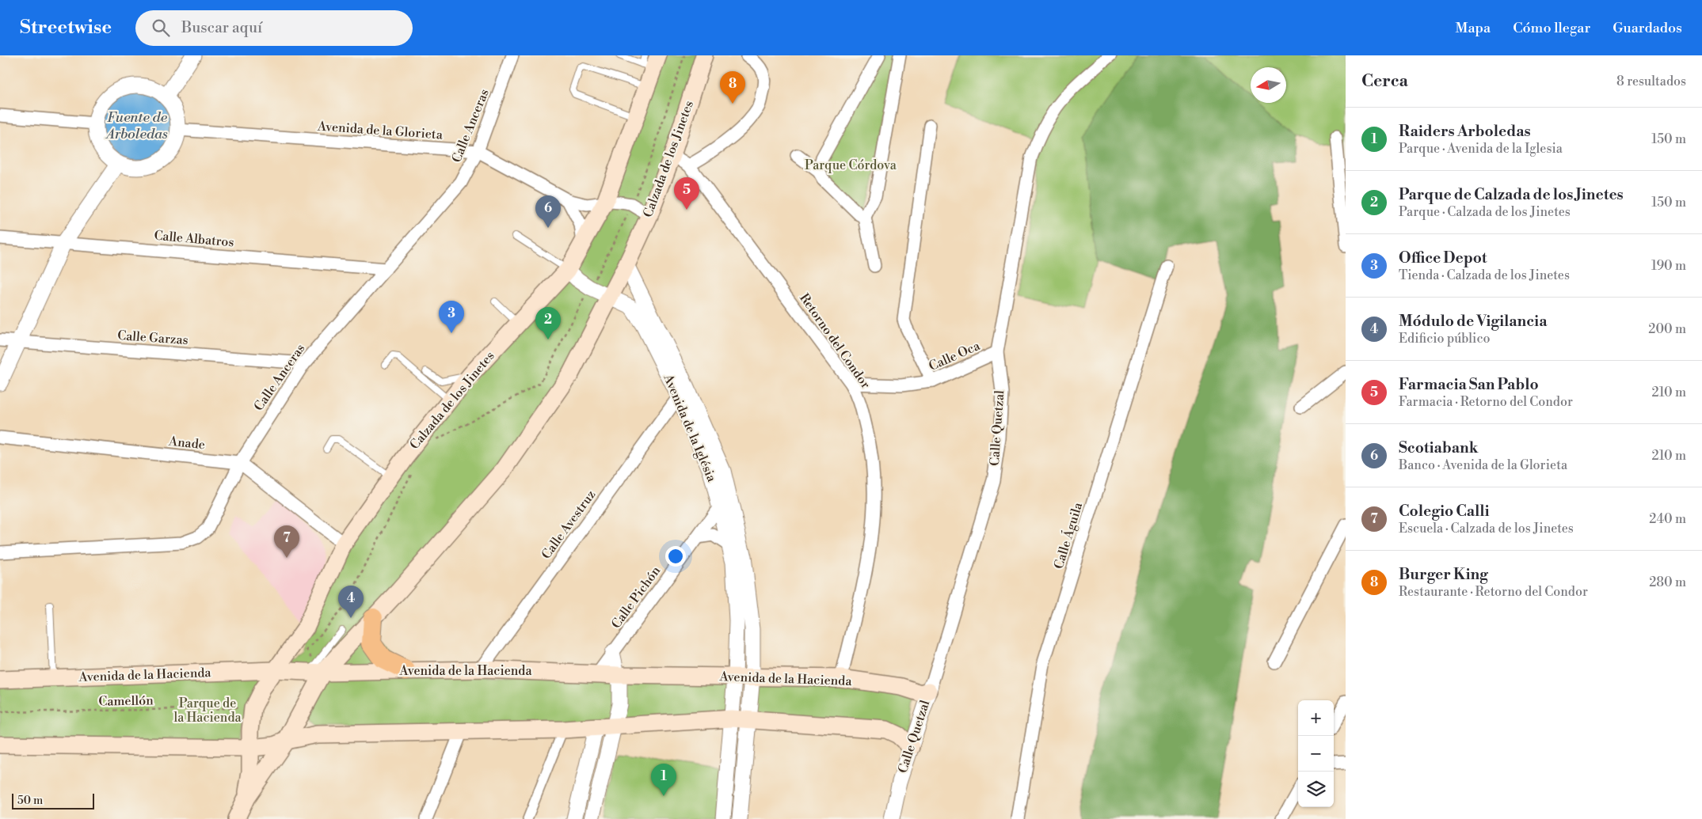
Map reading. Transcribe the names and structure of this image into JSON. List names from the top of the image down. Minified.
{"streets":{"main road":["Calzada de los Jinetes","Avenida de la Hacienda"],"street":["Calle Anceras","Avenida de la Glorieta","Calle Albatros","Calle Garzas","Retorno del Condor","Calle Oca","Avenida de la Iglésia","Calle Quetzal","Anade","Calle Avestruz","Calle Águila","Calle Pichón"],"path":["Camellón"]},"crossings":[["Calle Anceras","Avenida de la Glorieta"],["Calle Anceras","Calle Albatros"],["Calle Anceras","Calle Garzas"],["Calle Anceras","Anade"],["Avenida de la Glorieta","Calzada de los Jinetes"],["Calzada de los Jinetes","Retorno del Condor"],["Calzada de los Jinetes","Avenida de la Iglésia"],["Calzada de los Jinetes","Avenida de la Hacienda"],["Calzada de los Jinetes","Camellón"],["Retorno del Condor","Calle Oca"],["Retorno del Condor","Avenida de la Hacienda"],["Calle Oca","Calle Quetzal"],["Avenida de la Iglésia","Calle Avestruz"],["Avenida de la Iglésia","Calle Pichón"],["Avenida de la Iglésia","Avenida de la Hacienda"],["Calle Quetzal","Avenida de la Hacienda"],["Calle Avestruz","Avenida de la Hacienda"],["Calle Pichón","Avenida de la Hacienda"]],"water":["Fuente de Arboledas"],"parks":["Parque Córdova","Parque de la Hacienda"],"scale_bar":"50 m","north":"left","page":{"header":"Streetwise","search":"Buscar aquí","nav":["Mapa","Cómo llegar","Guardados"],"heading":["Cerca","8 resultados"],"pins":["8","5","6","3","2","7","4","1"],"list":[{"mark":"1","name":"Raiders Arboledas","note":"Parque · Avenida de la Iglesia","value":"150 m"},{"mark":"2","name":"Parque de Calzada de los Jinetes","note":"Parque · Calzada de los Jinetes","value":"150 m"},{"mark":"3","name":"Office Depot","note":"Tienda · Calzada de los Jinetes","value":"190 m"},{"mark":"4","name":"Módulo de Vigilancia","note":"Edificio público","value":"200 m"},{"mark":"5","name":"Farmacia San Pablo","note":"Farmacia · Retorno del Condor","value":"210 m"},{"mark":"6","name":"Scotiabank","note":"Banco · Avenida de la Glorieta","value":"210 m"},{"mark":"7","name":"Colegio Calli","note":"Escuela · Calzada de los Jinetes","value":"240 m"},{"mark":"8","name":"Burger King","note":"Restaurante · Retorno del Condor","value":"280 m"}],"map_buttons":["+","−"],"scale":"50 m"}}
